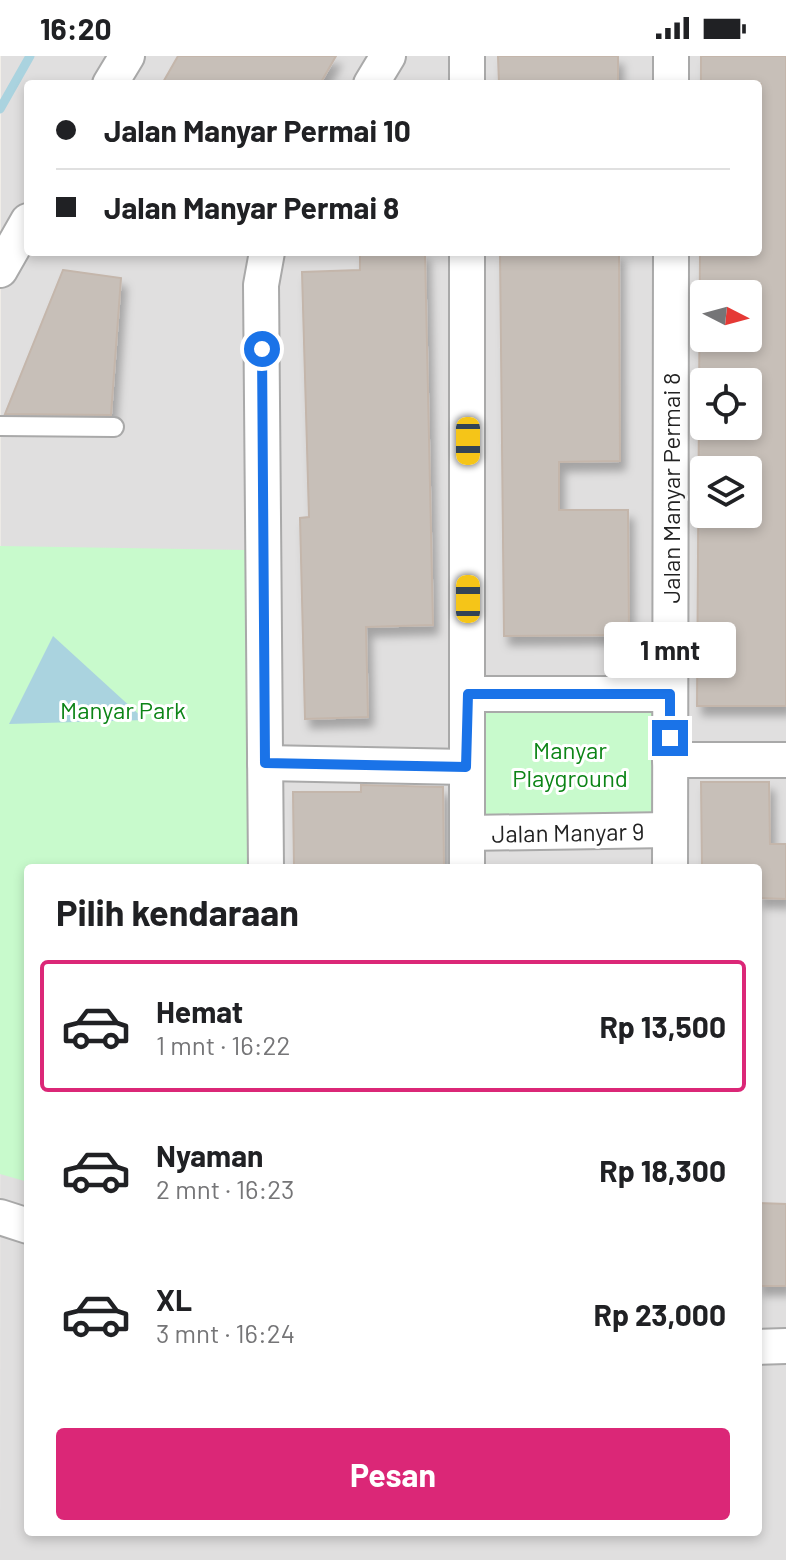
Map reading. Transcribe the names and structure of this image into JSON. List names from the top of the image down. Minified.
{"streets":{"street":["Jalan Manyar Permai 8","Jalan Manyar 9"]},"crossings":[["Jalan Manyar Permai 8","Jalan Manyar 9"]],"parks":["Manyar Park","Manyar Playground"],"north":"right","page":{"status":"16:20","banner":["Jalan Manyar Permai 10","Jalan Manyar Permai 8"],"bubble":"1 mnt","heading":"Pilih kendaraan","list":[{"name":"Hemat","note":"1 mnt · 16:22","value":"Rp 13,500"},{"name":"Nyaman","note":"2 mnt · 16:23","value":"Rp 18,300"},{"name":"XL","note":"3 mnt · 16:24","value":"Rp 23,000"}],"buttons":"Pesan"}}
